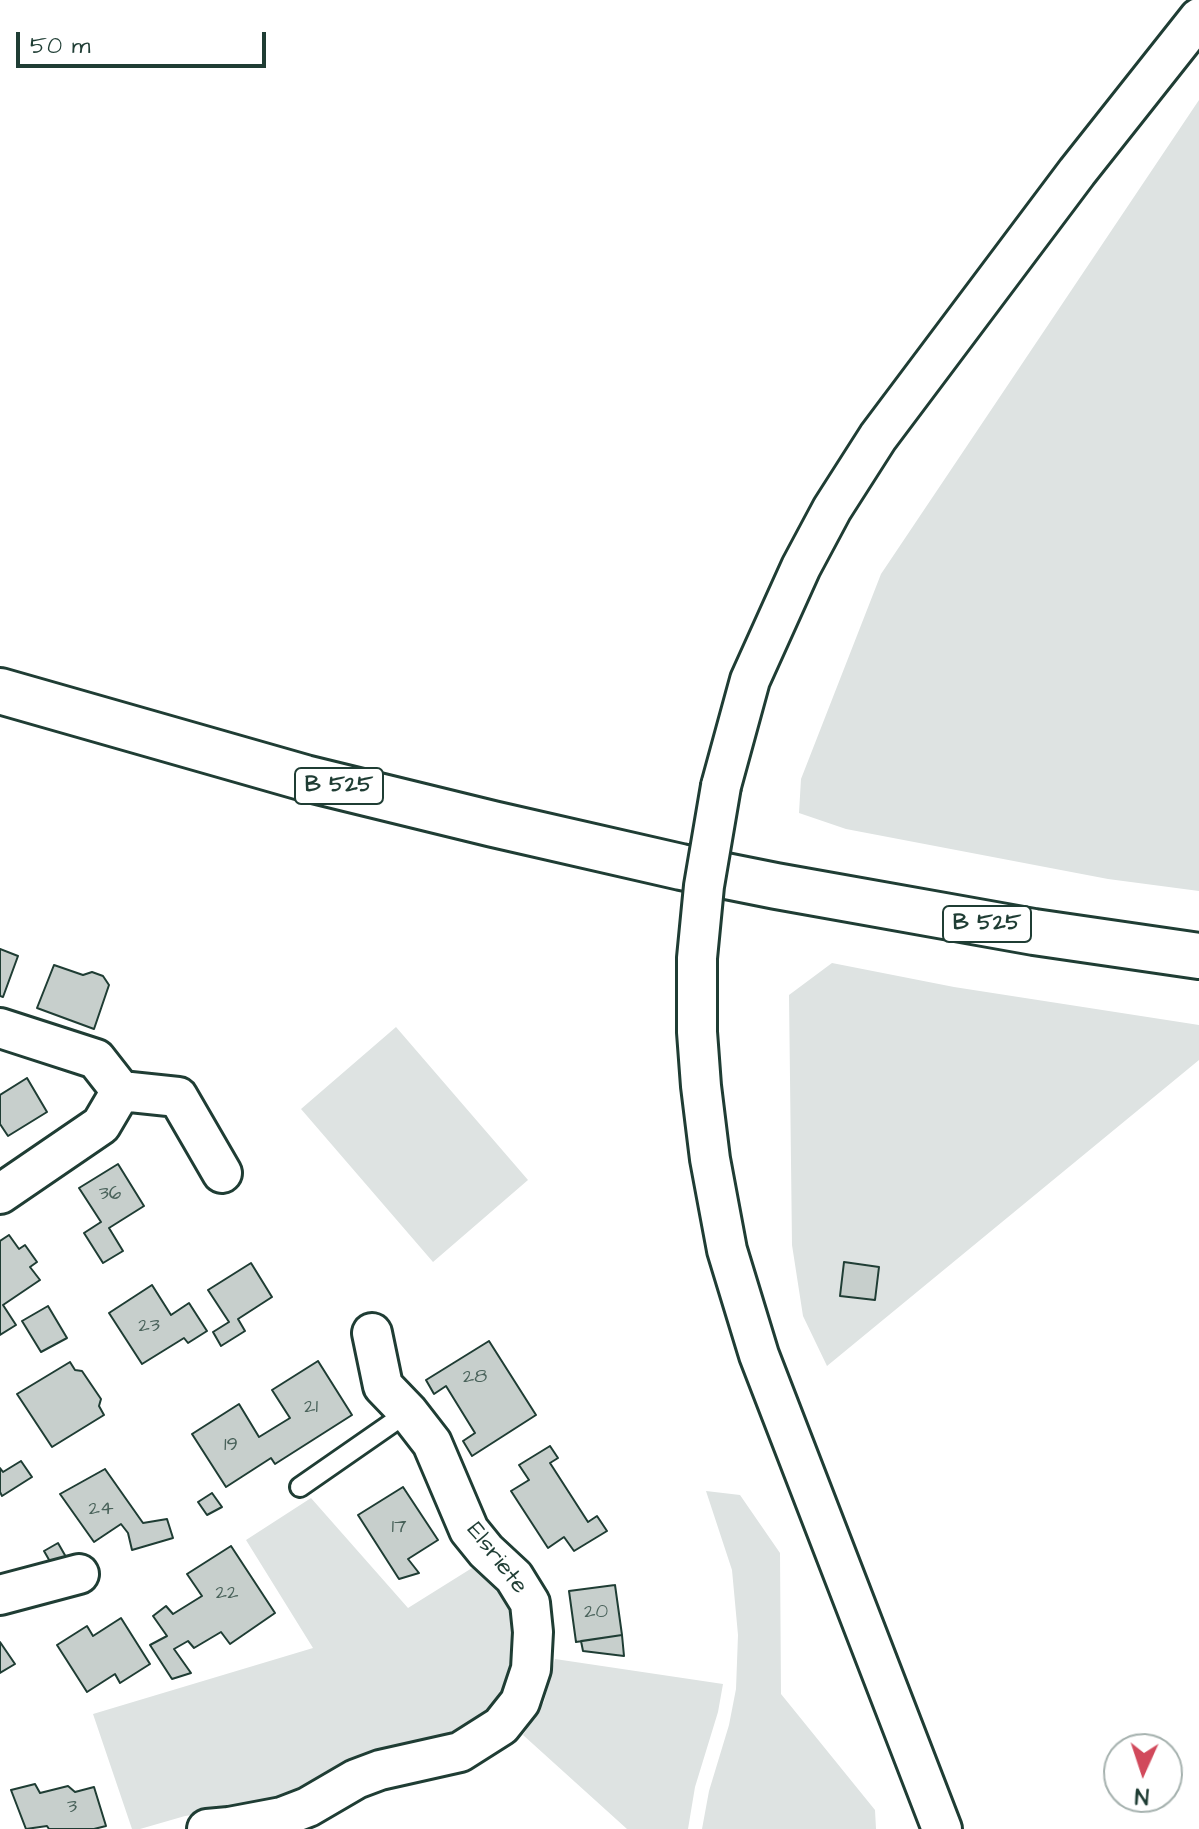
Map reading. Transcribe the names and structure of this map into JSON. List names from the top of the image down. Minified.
{"streets":{"main road":["B 525"],"street":["Elsriete"]},"house_numbers":["36","23","28","21","19","24","17","22","20","3"],"scale_bar":"50 m","north":"bottom"}
